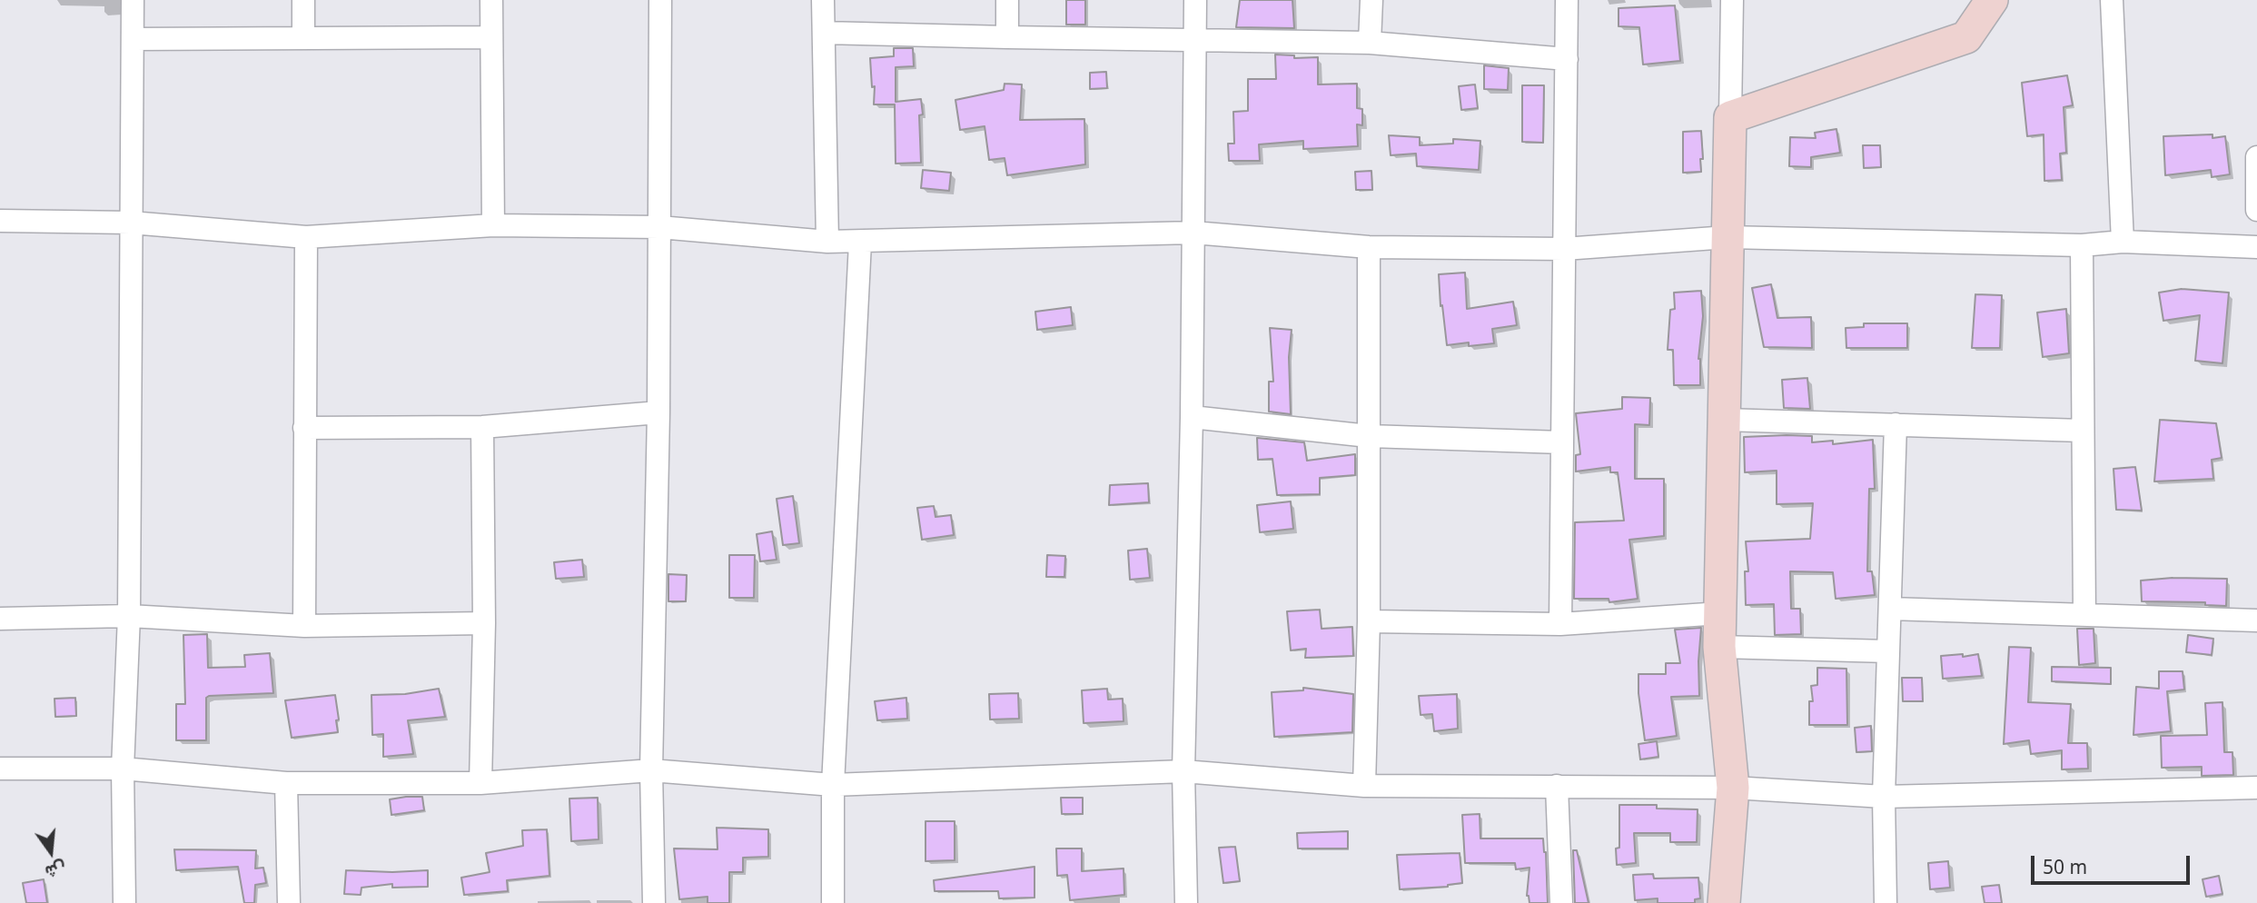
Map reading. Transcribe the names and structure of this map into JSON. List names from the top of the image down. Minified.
{"scale_bar":"50 m","north":"bottom"}
